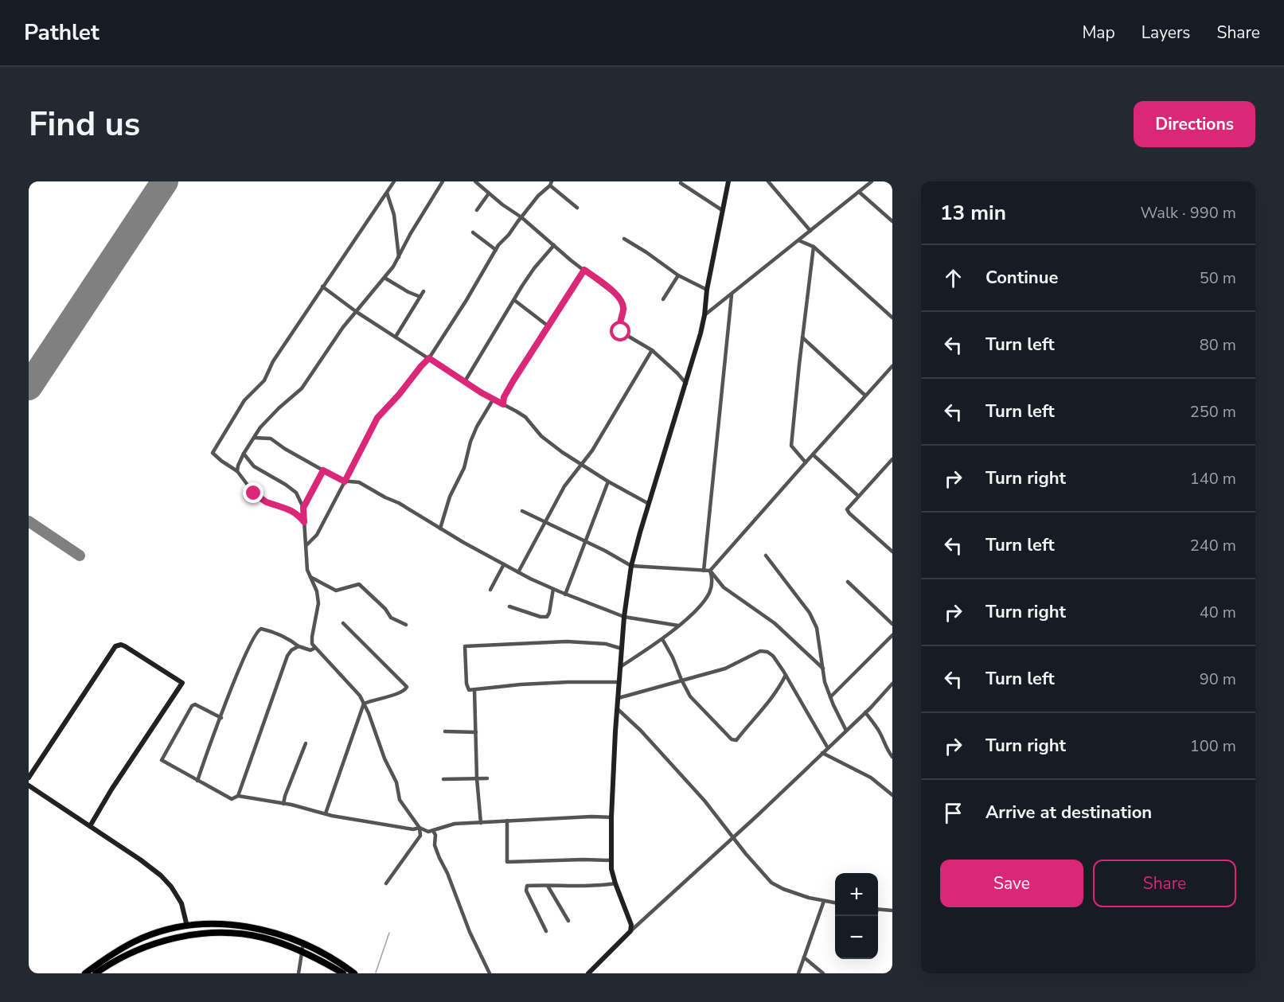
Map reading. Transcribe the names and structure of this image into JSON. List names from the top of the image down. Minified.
{"page":{"header":"Pathlet","nav":["Map","Layers","Share"],"buttons":["Directions",["Save","Share"]],"title":"Find us","heading":["13 min","Walk · 990 m"],"list":[["Continue","50 m"],["Turn left","80 m"],["Turn left","250 m"],["Turn right","140 m"],["Turn left","240 m"],["Turn right","40 m"],["Turn left","90 m"],["Turn right","100 m"],"Arrive at destination"],"map_buttons":["+","−"]}}
